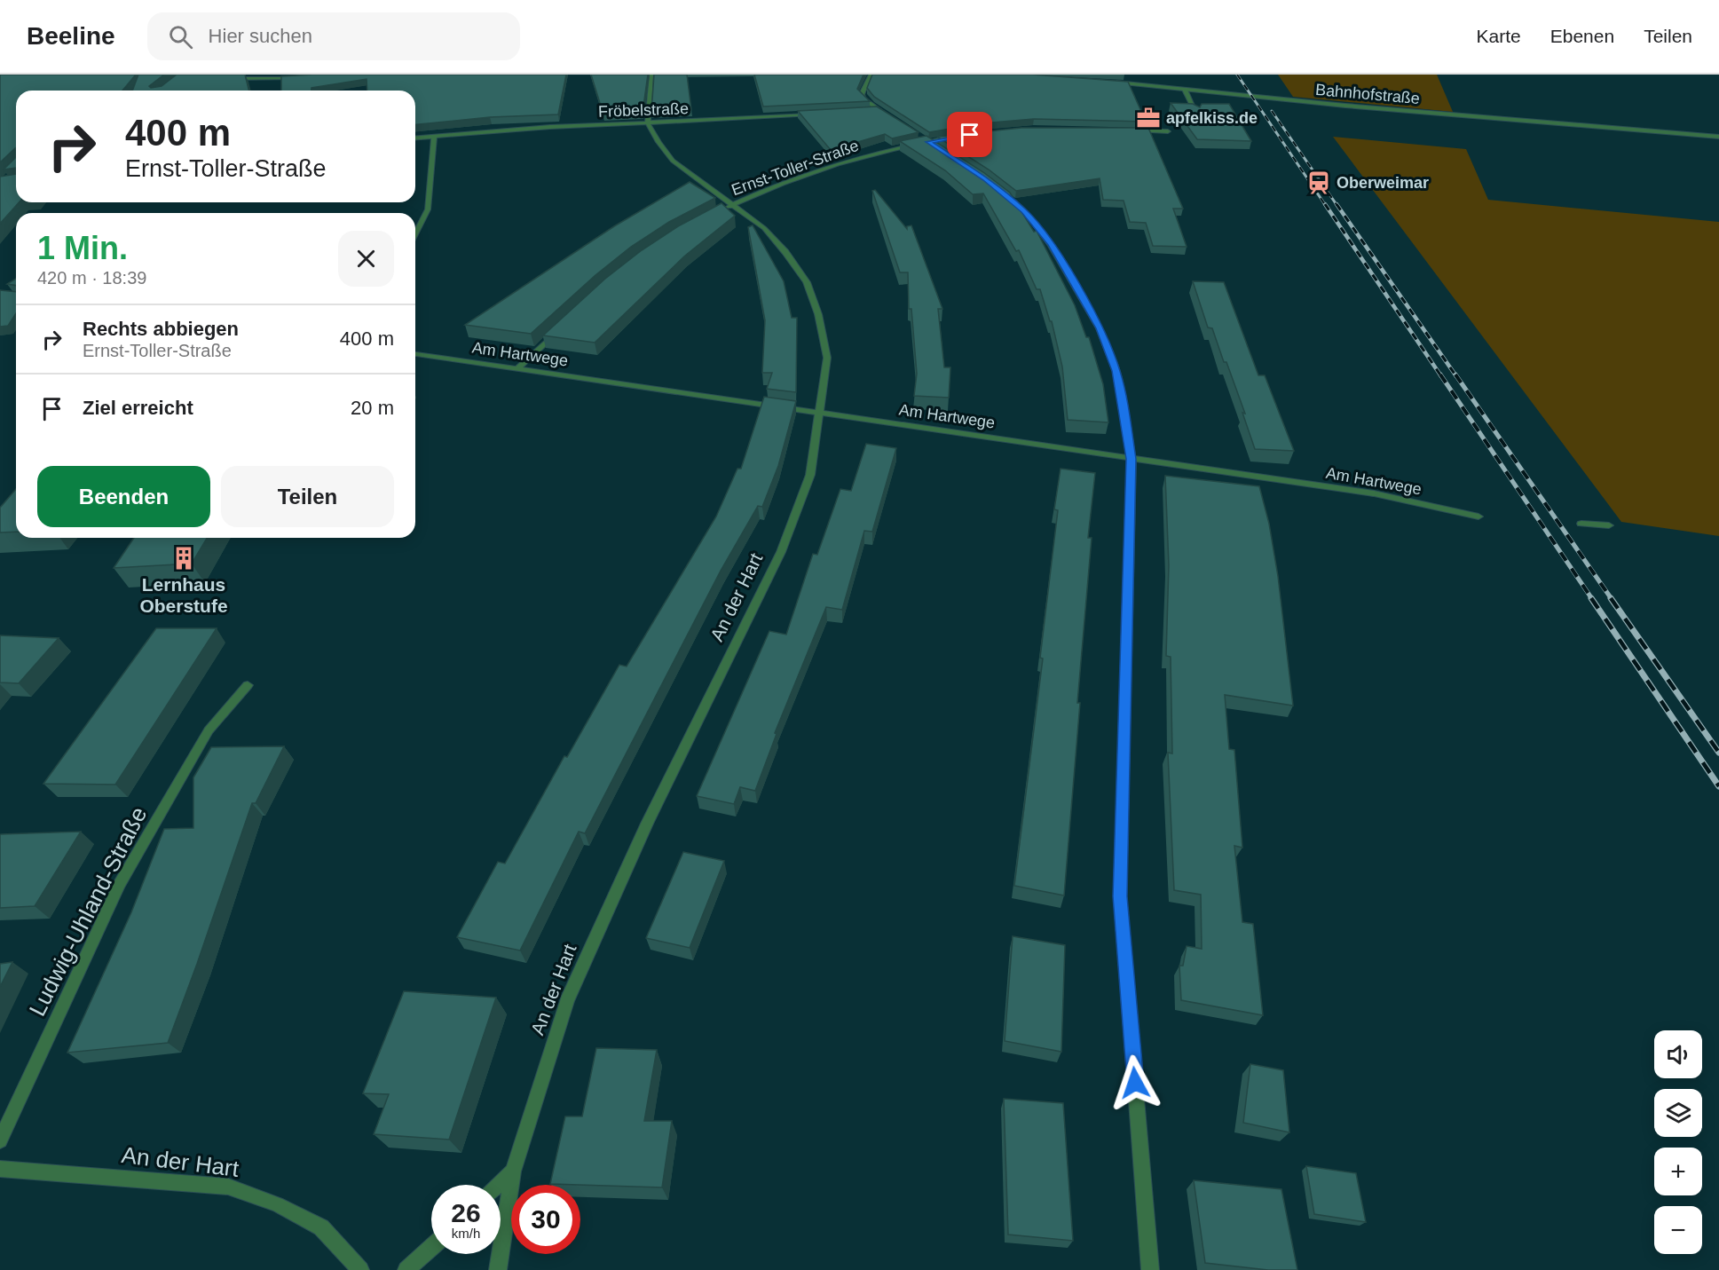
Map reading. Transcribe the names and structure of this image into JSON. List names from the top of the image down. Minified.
{"streets":{"street":["Bahnhofstraße","Fröbelstraße","Ernst-Toller-Straße","Am Hartwege","An der Hart","Ludwig-Uhland-Straße"]},"crossings":[["Fröbelstraße","An der Hart"],["Ernst-Toller-Straße","An der Hart"],["Am Hartwege","An der Hart"]],"places":{"office":["apfelkiss.de"],"station":["Oberweimar"],"building":["Lernhaus Oberstufe"]},"page":{"header":"Beeline","search":"Hier suchen","nav":["Karte","Ebenen","Teilen"],"turn":["400 m","Ernst-Toller-Straße"],"heading":["1 Min.","420 m · 18:39"],"list":[{"name":"Rechts abbiegen","note":"Ernst-Toller-Straße","value":"400 m"},{"name":"Ziel erreicht","value":"20 m"}],"buttons":["Beenden","Teilen"],"map_buttons":["+","−"],"speed":"26 km/h","limit":"30"}}
